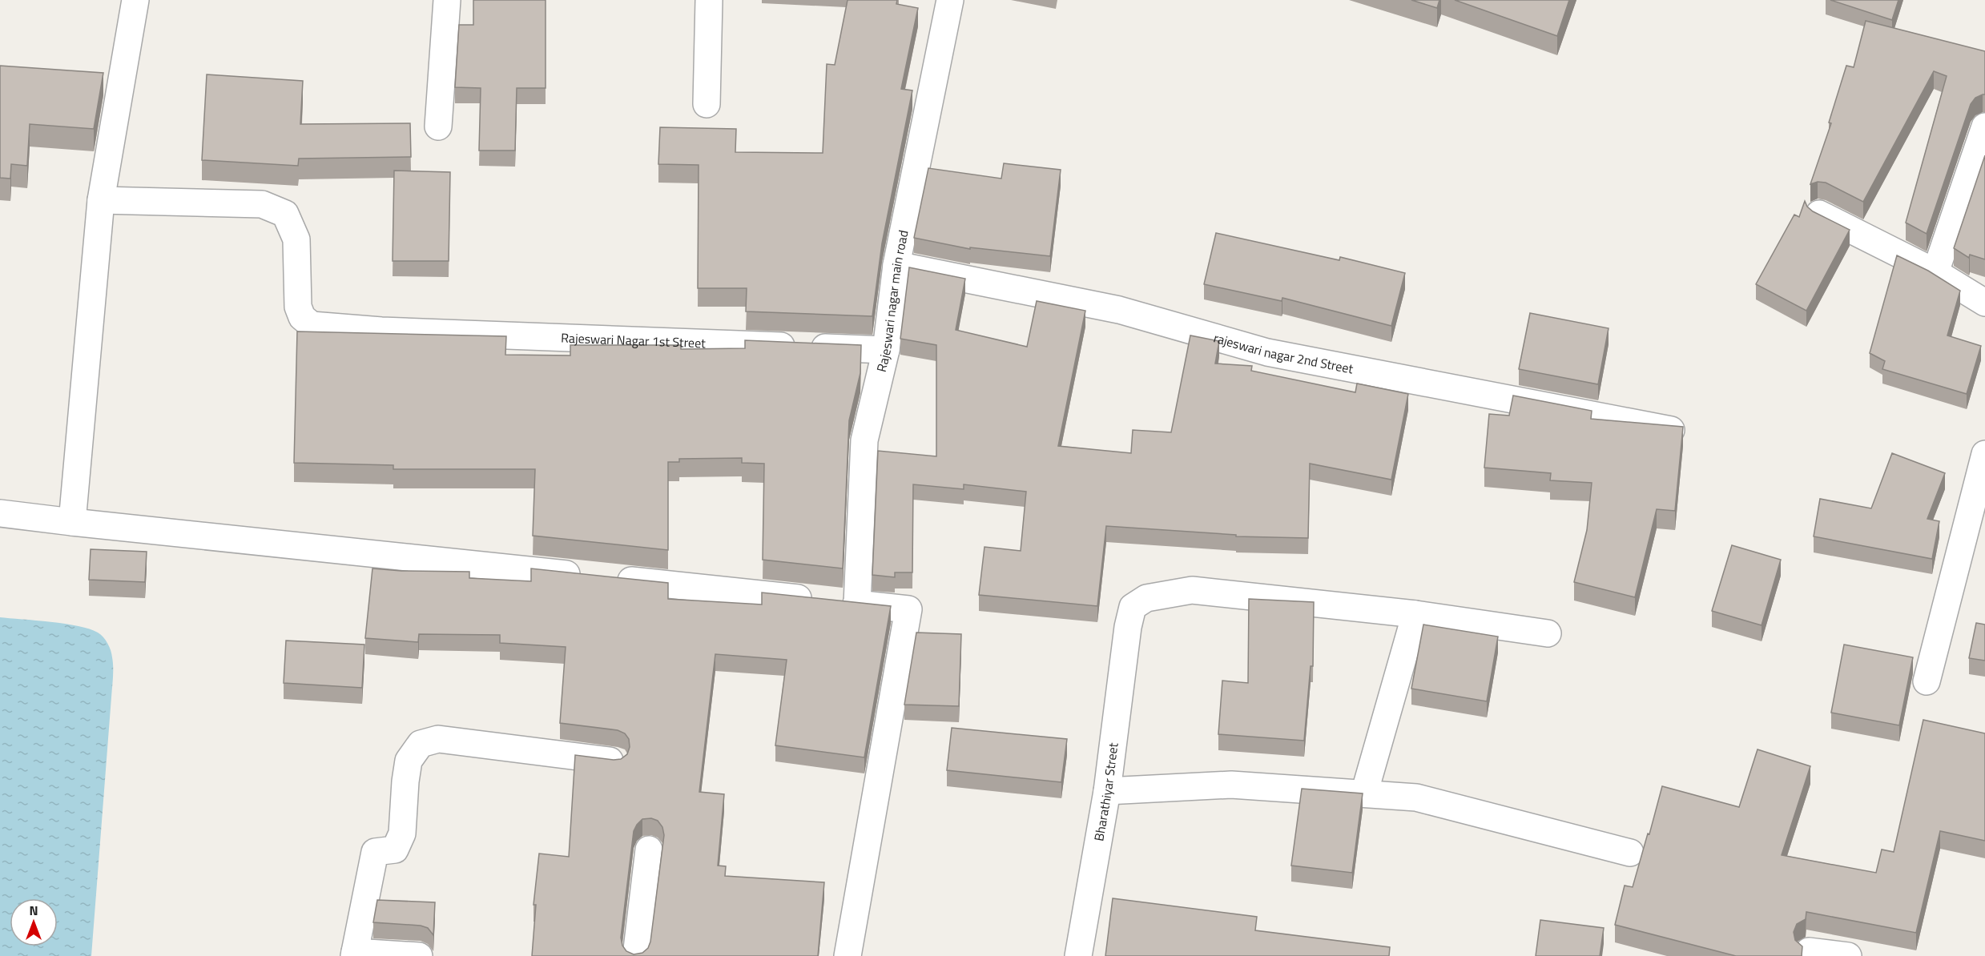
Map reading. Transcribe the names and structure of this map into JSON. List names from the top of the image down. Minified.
{"streets":{"street":["Rajeswari nagar main road","Rajeswari Nagar 1st Street","rajeswari nagar 2nd Street","Bharathiyar Street"]},"crossings":[["Rajeswari nagar main road","Rajeswari Nagar 1st Street"],["Rajeswari nagar main road","rajeswari nagar 2nd Street"]],"north":"top"}
